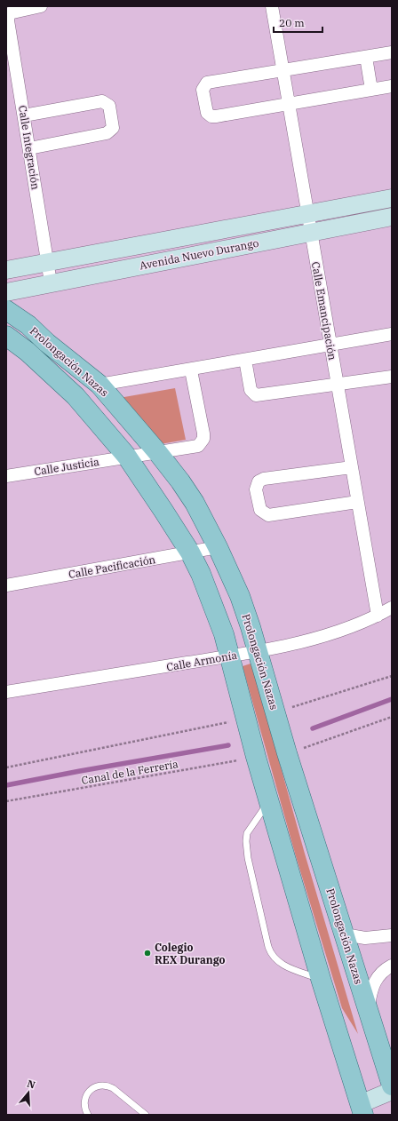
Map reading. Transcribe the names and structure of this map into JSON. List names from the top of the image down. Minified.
{"streets":{"main road":["Prolongación Nazas"],"street":["Calle Integración","Avenida Nuevo Durango","Calle Emancipación","Calle Justicia","Calle Pacificación","Calle Armonía"],"path":["Canal de la Ferrería"]},"crossings":[["Calle Integración","Avenida Nuevo Durango"],["Avenida Nuevo Durango","Calle Emancipación"],["Calle Emancipación","Calle Armonía"],["Prolongación Nazas","Calle Justicia"],["Prolongación Nazas","Calle Pacificación"],["Prolongación Nazas","Calle Armonía"],["Prolongación Nazas","Canal de la Ferrería"]],"places":["Colegio REX Durango"],"scale_bar":"20 m","north":"top"}
